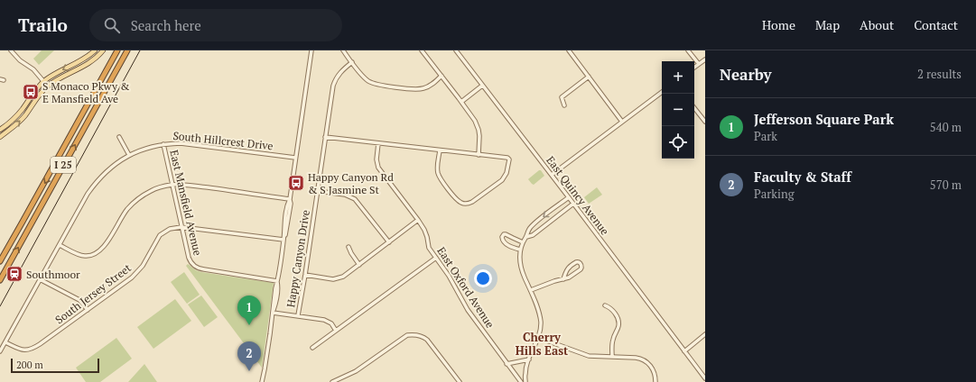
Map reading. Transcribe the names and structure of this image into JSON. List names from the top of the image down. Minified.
{"streets":{"highway":["I 25"],"street":["South Hillcrest Drive","East Quincy Avenue","East Mansfield Avenue","Happy Canyon Drive","East Oxford Avenue","South Jersey Street"]},"crossings":[["South Hillcrest Drive","East Mansfield Avenue"],["South Hillcrest Drive","South Jersey Street"],["East Mansfield Avenue","South Jersey Street"]],"districts":["Cherry Hills East"],"places":{"bus stop":["S Monaco Pkwy & E Mansfield Ave","Happy Canyon Rd & S Jasmine St"],"station":["Southmoor"]},"scale_bar":"200 m","page":{"header":"Trailo","search":"Search here","nav":["Home","Map","About","Contact"],"heading":["Nearby","2 results"],"map_buttons":["+","−"],"list":[{"mark":"1","name":"Jefferson Square Park","note":"Park","value":"540 m"},{"mark":"2","name":"Faculty & Staff","note":"Parking","value":"570 m"}],"pins":["1","2"],"scale":"200 m"}}
